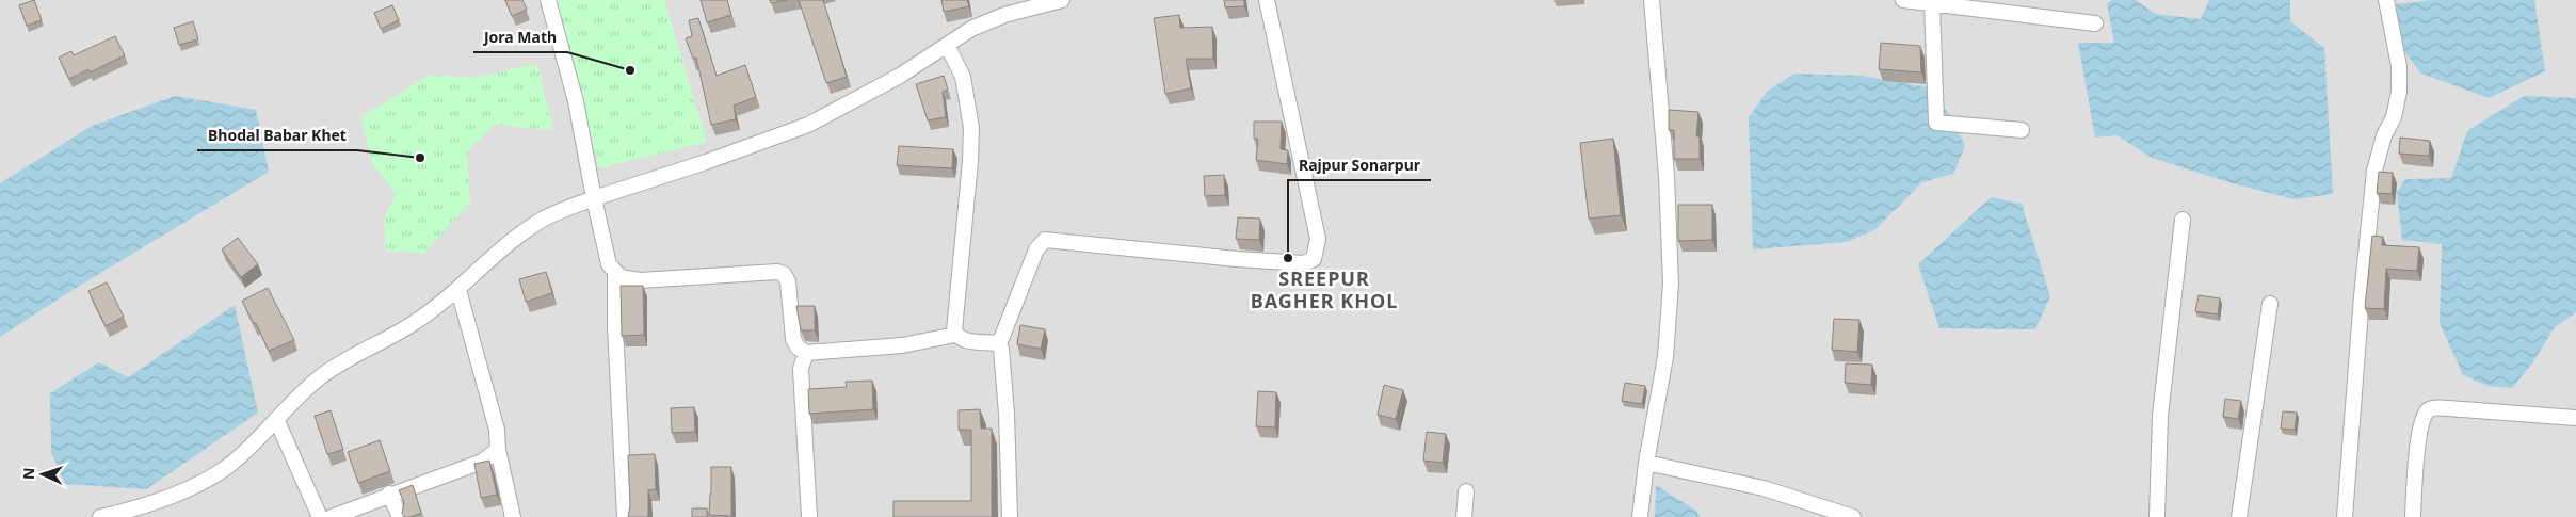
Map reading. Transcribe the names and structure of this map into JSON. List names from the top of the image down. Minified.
{"districts":["SREEPUR BAGHER KHOL"],"places":["Jora Math","Bhodal Babar Khet","Rajpur Sonarpur"],"north":"left"}
